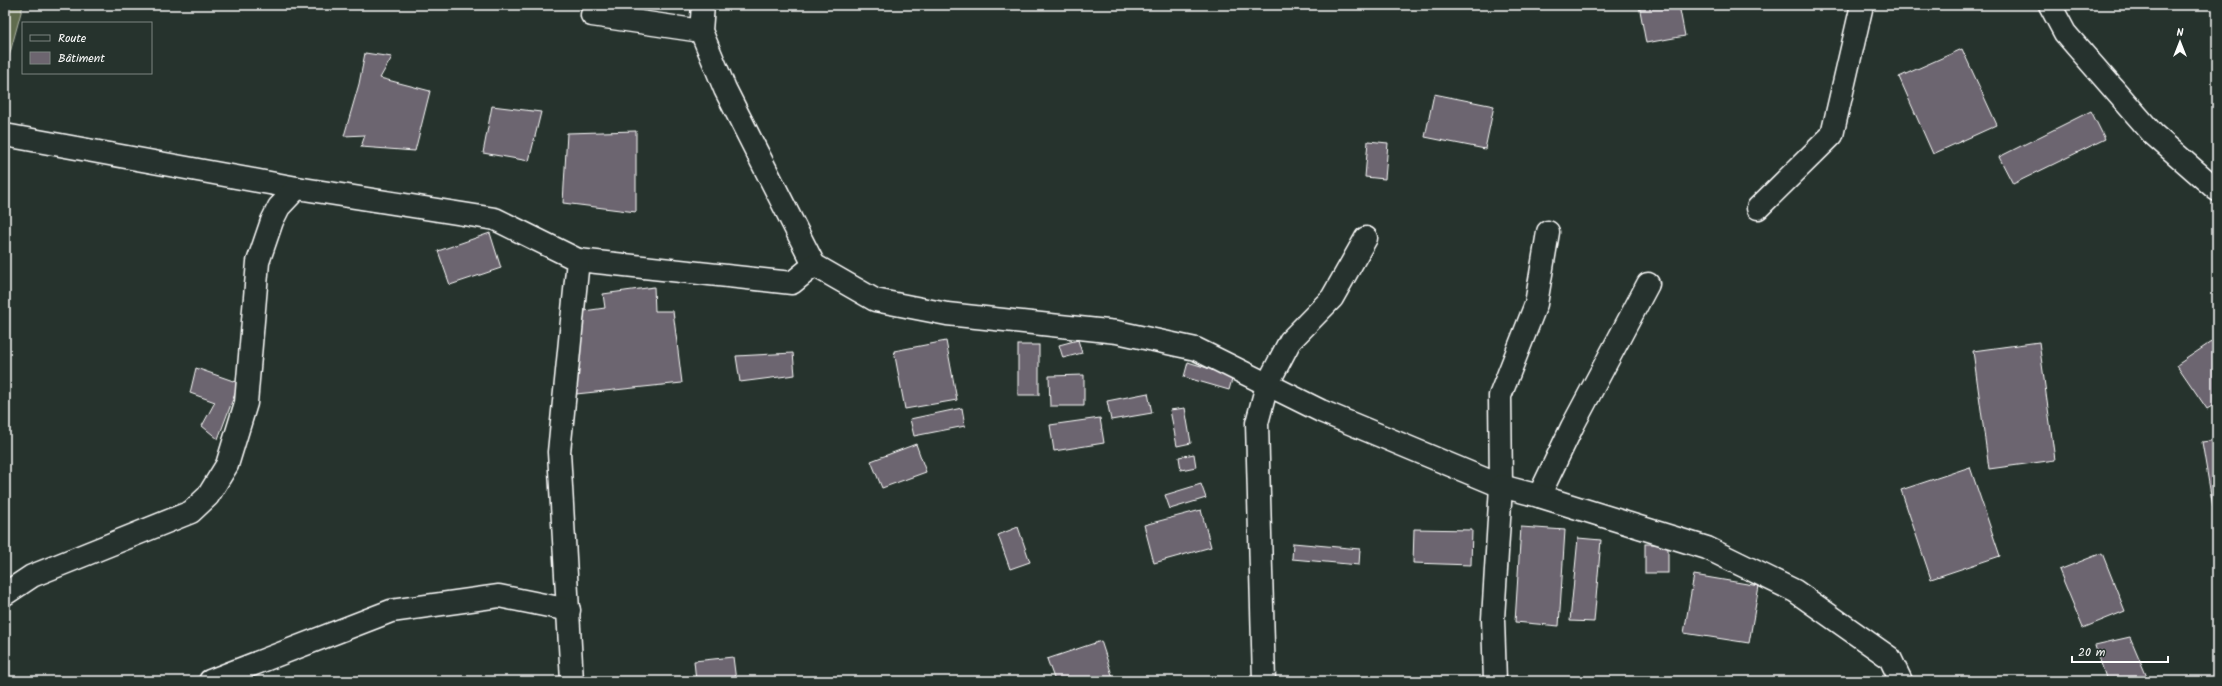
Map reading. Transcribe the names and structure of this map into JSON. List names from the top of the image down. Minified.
{"legend":["Route","Bâtiment"],"scale_bar":"20 m","north":"top"}
